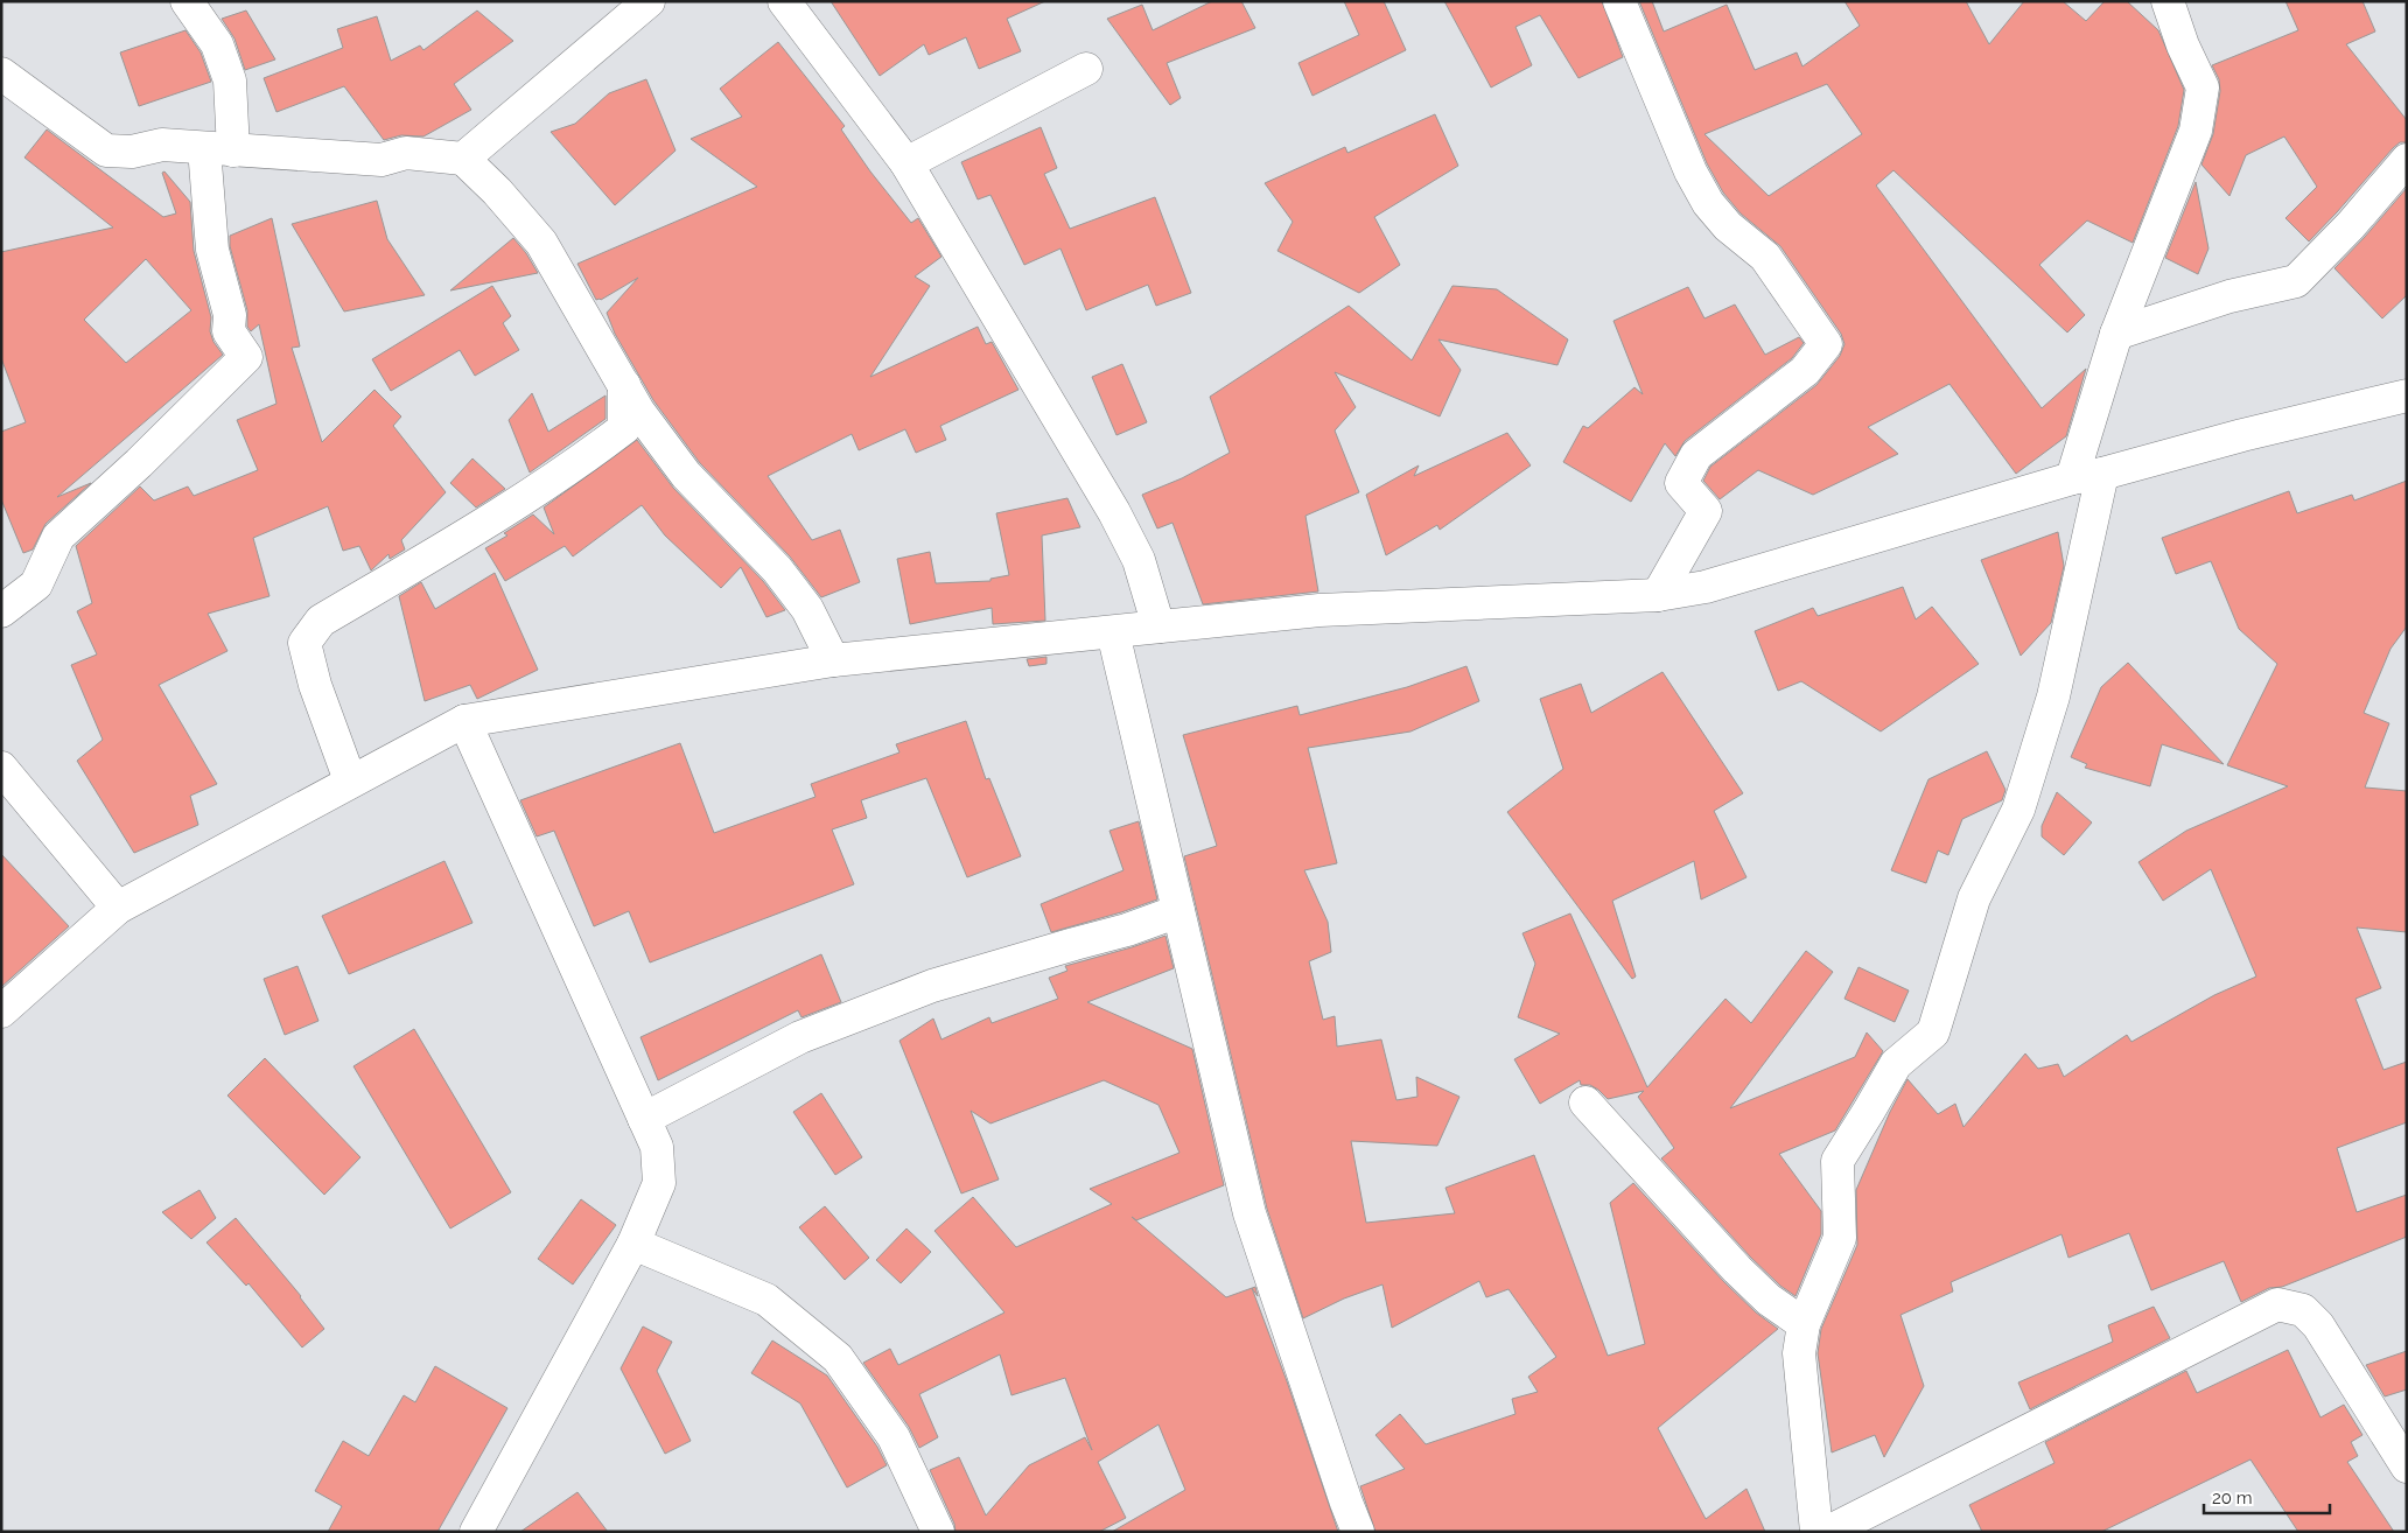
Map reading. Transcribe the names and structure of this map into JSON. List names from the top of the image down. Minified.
{"scale_bar":"20 m"}
